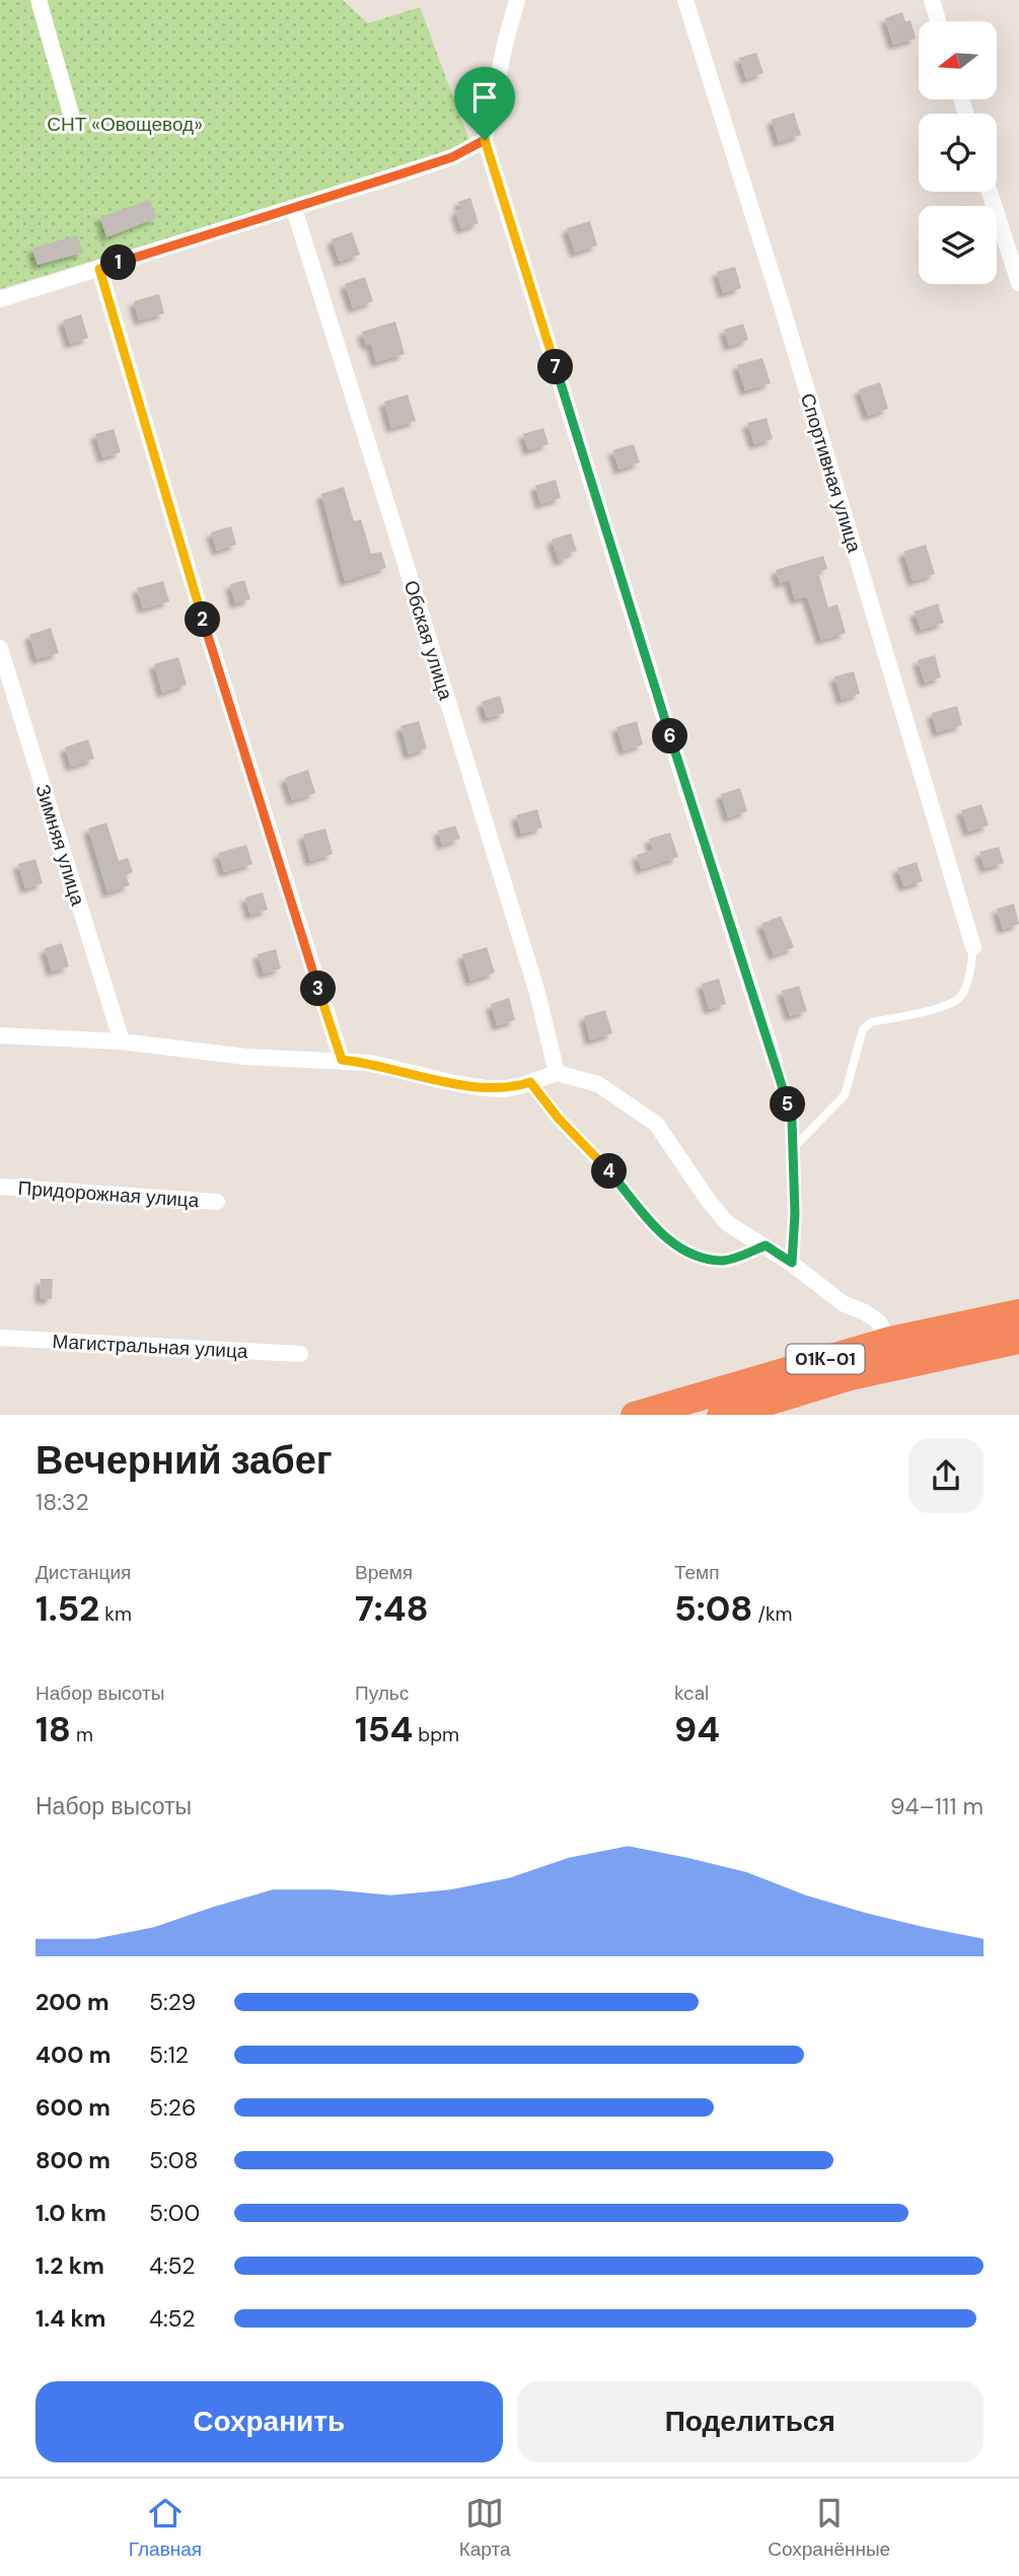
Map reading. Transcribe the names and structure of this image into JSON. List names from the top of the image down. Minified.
{"streets":{"highway":["01К-01"],"street":["Спортивная улица","Обская улица","Зимняя улица","Придорожная улица","Магистральная улица"]},"parks":["СНТ «Овощевод»"],"north":"left","page":{"pins":["1","7","2","6","3","5","4"],"heading":["Вечерний забег","18:32"],"stats":[["Дистанция","1.52 km"],["Время","7:48"],["Темп","5:08 /km"],["Набор высоты","18 m"],["Пульс","154 bpm"],["kcal","94"]],"chart":["Набор высоты","94–111 m"],"list":[{"name":"200 m","note":"5:29"},{"name":"400 m","note":"5:12"},{"name":"600 m","note":"5:26"},{"name":"800 m","note":"5:08"},{"name":"1.0 km","note":"5:00"},{"name":"1.2 km","note":"4:52"},{"name":"1.4 km","note":"4:52"}],"buttons":["Сохранить","Поделиться"],"tabs":["Главная","Карта","Сохранённые"]}}
